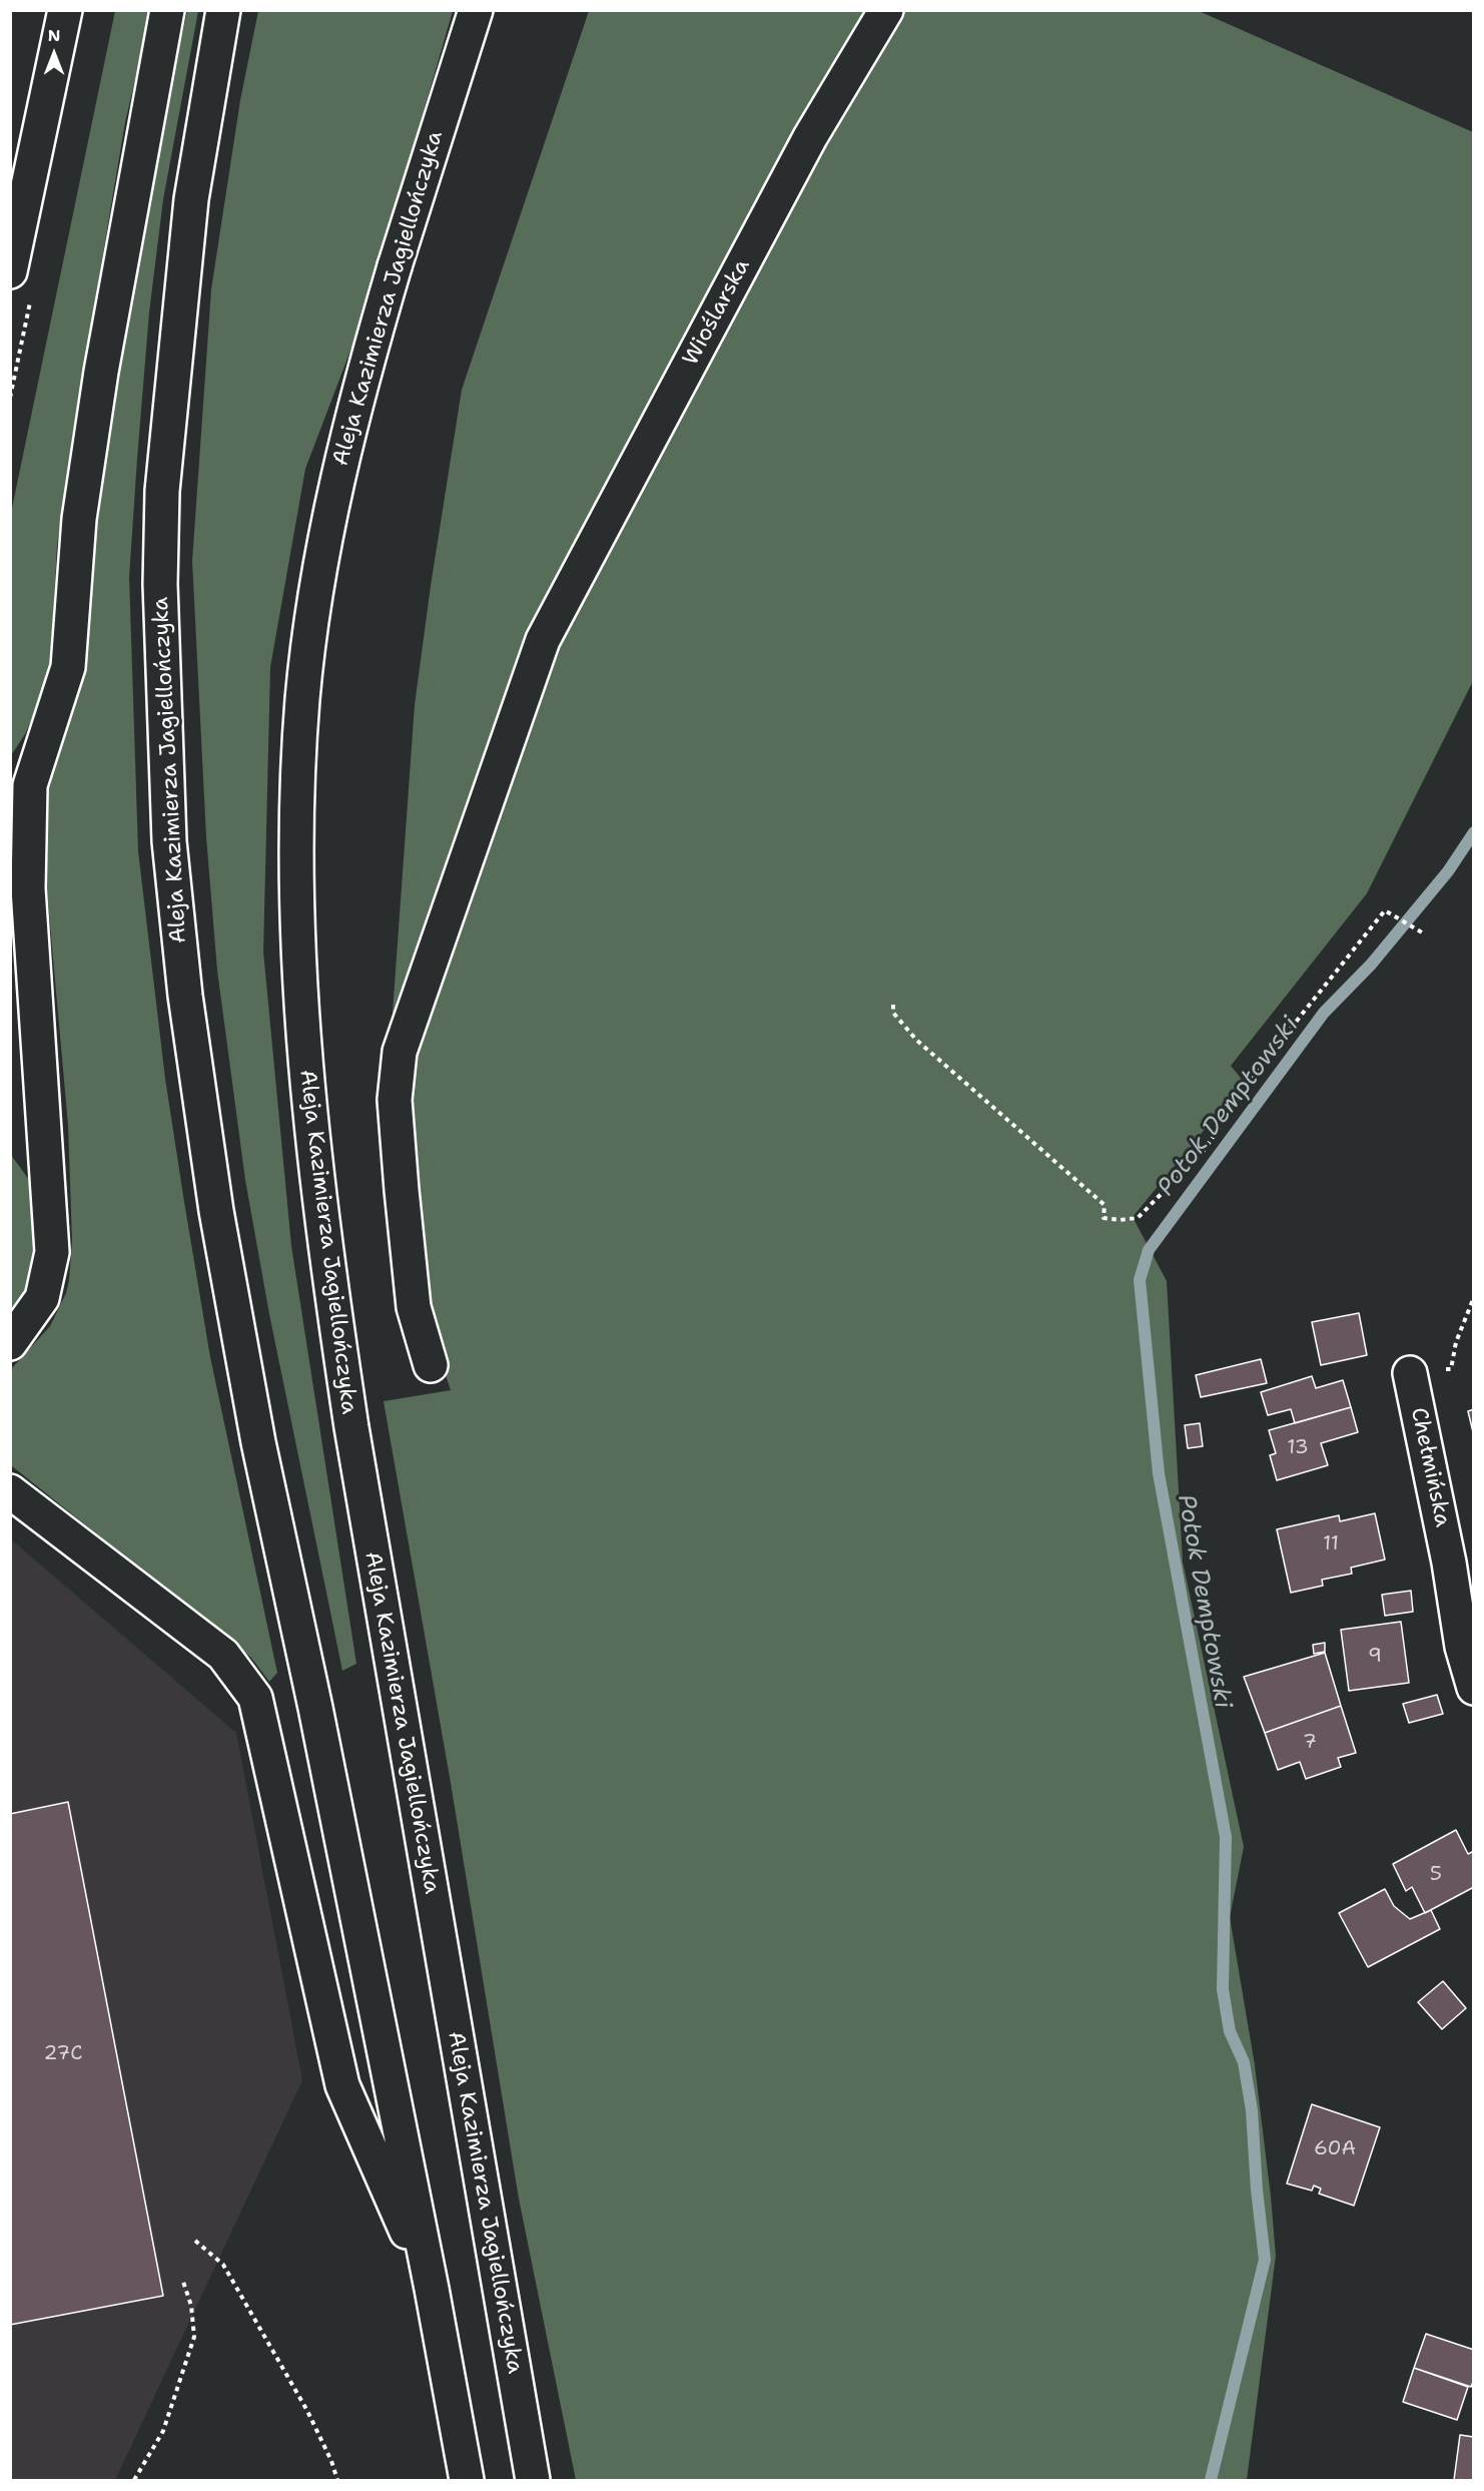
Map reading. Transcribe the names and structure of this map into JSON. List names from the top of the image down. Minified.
{"streets":{"main road":["Aleja Kazimierza Jagiellończyka","Wioślarska","Chełmińska"]},"water":["Potok Demptowski"],"house_numbers":["13","11","9","7","5","27C","60A"],"north":"top"}
